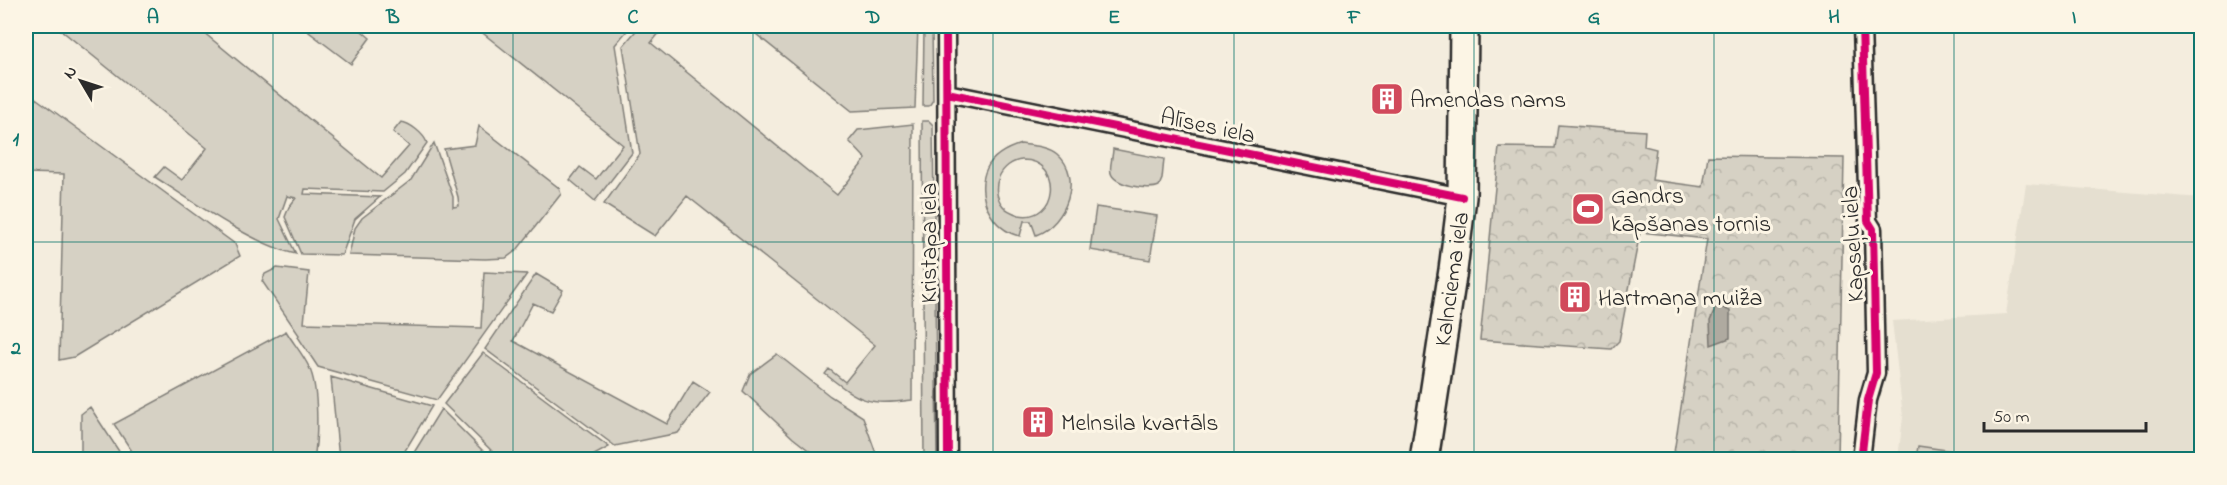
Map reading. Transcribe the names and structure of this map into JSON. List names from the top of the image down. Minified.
{"streets":{"main road":["Kalnciema iela"],"street":["Alīses iela","Kristapa iela","Kapseļu iela"]},"crossings":[["Alīses iela","Kristapa iela"],["Alīses iela","Kalnciema iela"]],"places":{"building":["Amendas nams","Hartmaņa muiža","Melnsila kvartāls"],"sports":["Gandrs kāpšanas tornis"]},"scale_bar":"50 m","north":"top left","grid":{"columns":["A","B","C","D","E","F","G","H","I"],"rows":["1","2"]}}
